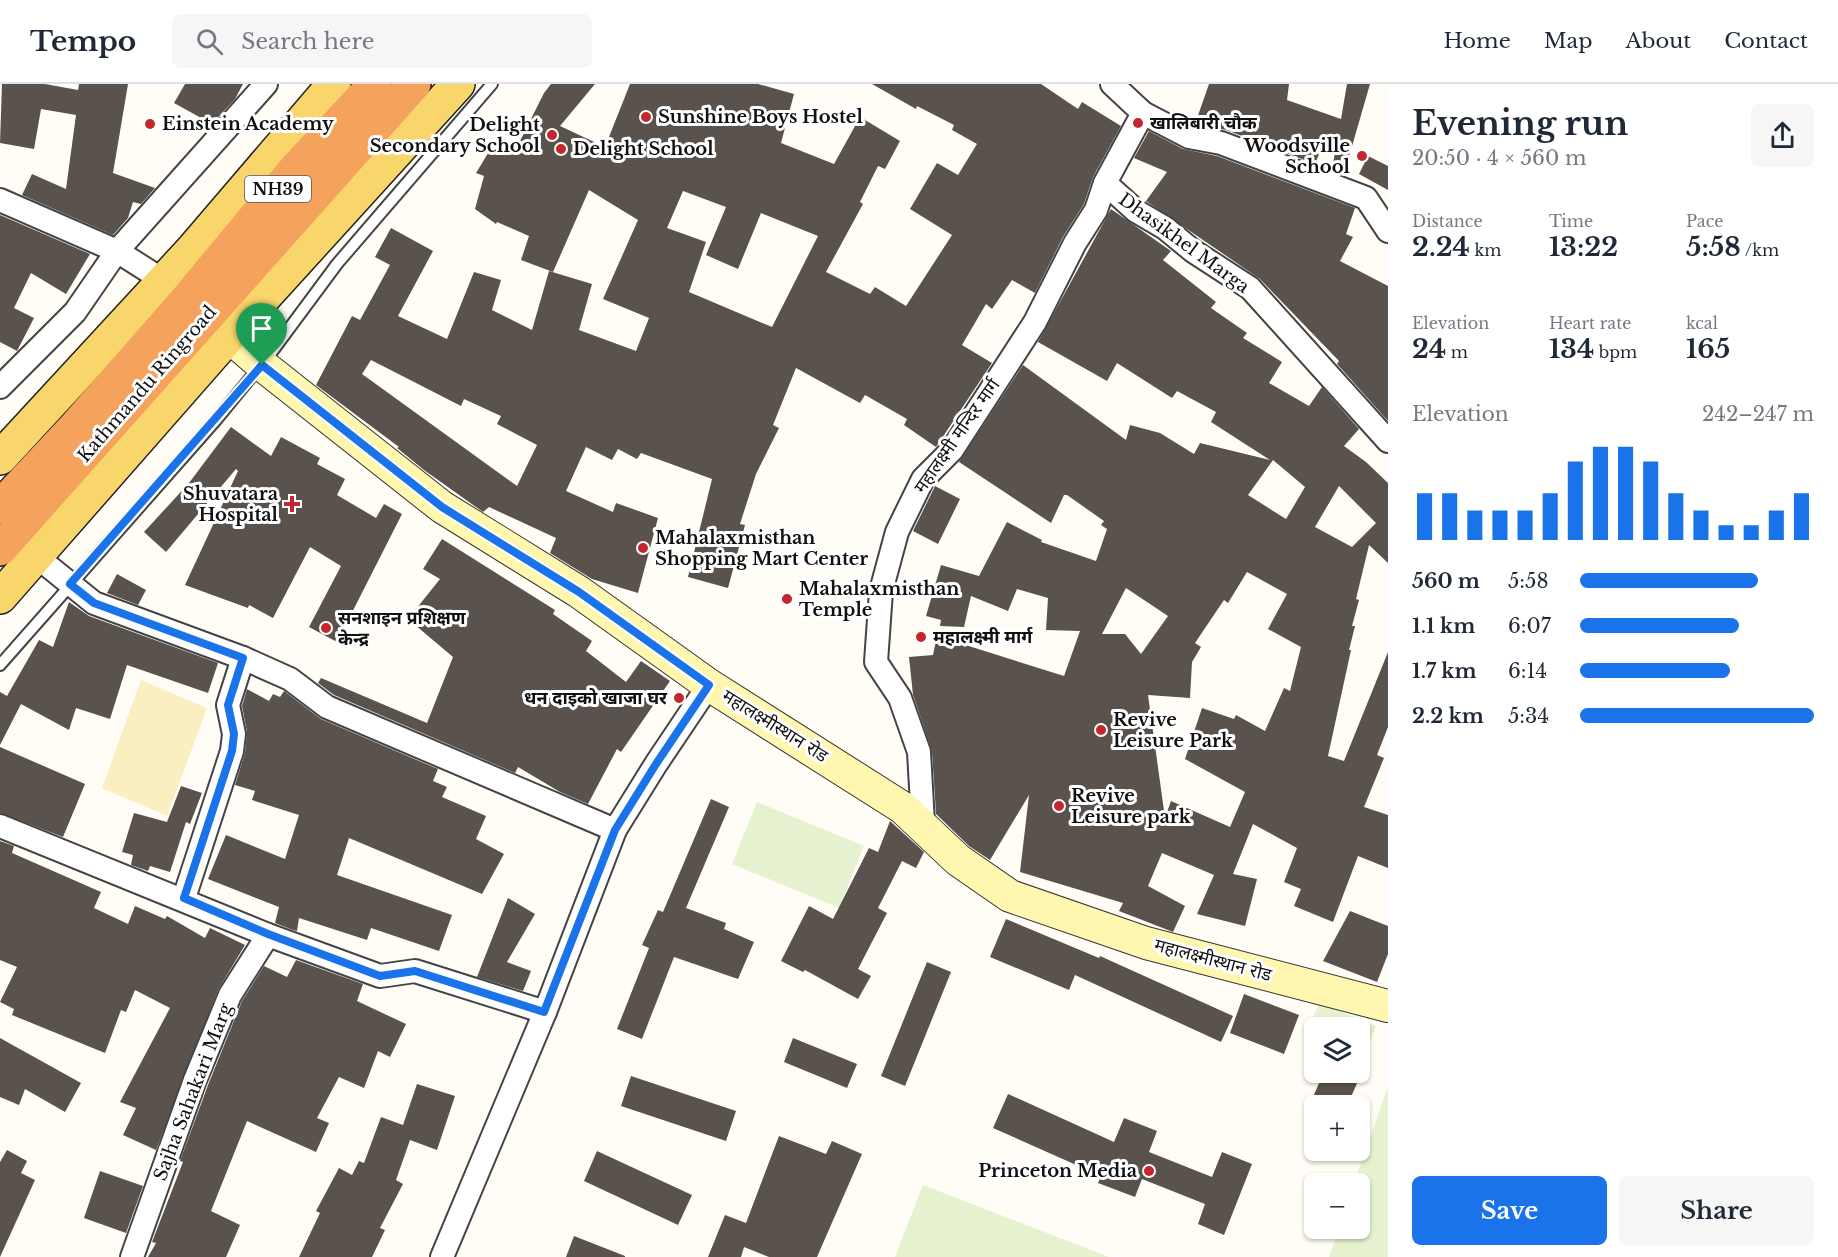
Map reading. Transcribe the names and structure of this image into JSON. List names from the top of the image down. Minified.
{"streets":{"highway":["NH39","Kathmandu Ringroad"],"street":["Dhasikhel Marga","महालक्ष्मी मन्दिर मार्ग","महालक्ष्मीस्थान रोड","Sajha Sahakari Marg"]},"crossings":[["Dhasikhel Marga","महालक्ष्मी मन्दिर मार्ग"],["Kathmandu Ringroad","महालक्ष्मीस्थान रोड"],["महालक्ष्मी मन्दिर मार्ग","महालक्ष्मीस्थान रोड"]],"places":{"other":["Sunshine Boys Hostel","खालिबारी चौक","Einstein Academy","Delight Secondary School","Delight School","Woodsville School","Mahalaxmisthan Shopping Mart Center","Mahalaxmisthan Temple","सनशाइन प्रशिक्षण केन्द्र","महालक्ष्मी मार्ग","धन दाइको खाजा घर","Revive Leisure Park","Revive Leisure park","Princeton Media"],"health":["Shuvatara Hospital"]},"page":{"header":"Tempo","search":"Search here","nav":["Home","Map","About","Contact"],"heading":["Evening run","20:50 · 4 × 560 m"],"stats":[["Distance","2.24 km"],["Time","13:22"],["Pace","5:58 /km"],["Elevation","24 m"],["Heart rate","134 bpm"],["kcal","165"]],"chart":["Elevation","242–247 m"],"list":[{"name":"560 m","note":"5:58"},{"name":"1.1 km","note":"6:07"},{"name":"1.7 km","note":"6:14"},{"name":"2.2 km","note":"5:34"}],"map_buttons":["+","−"],"buttons":["Save","Share"]}}
